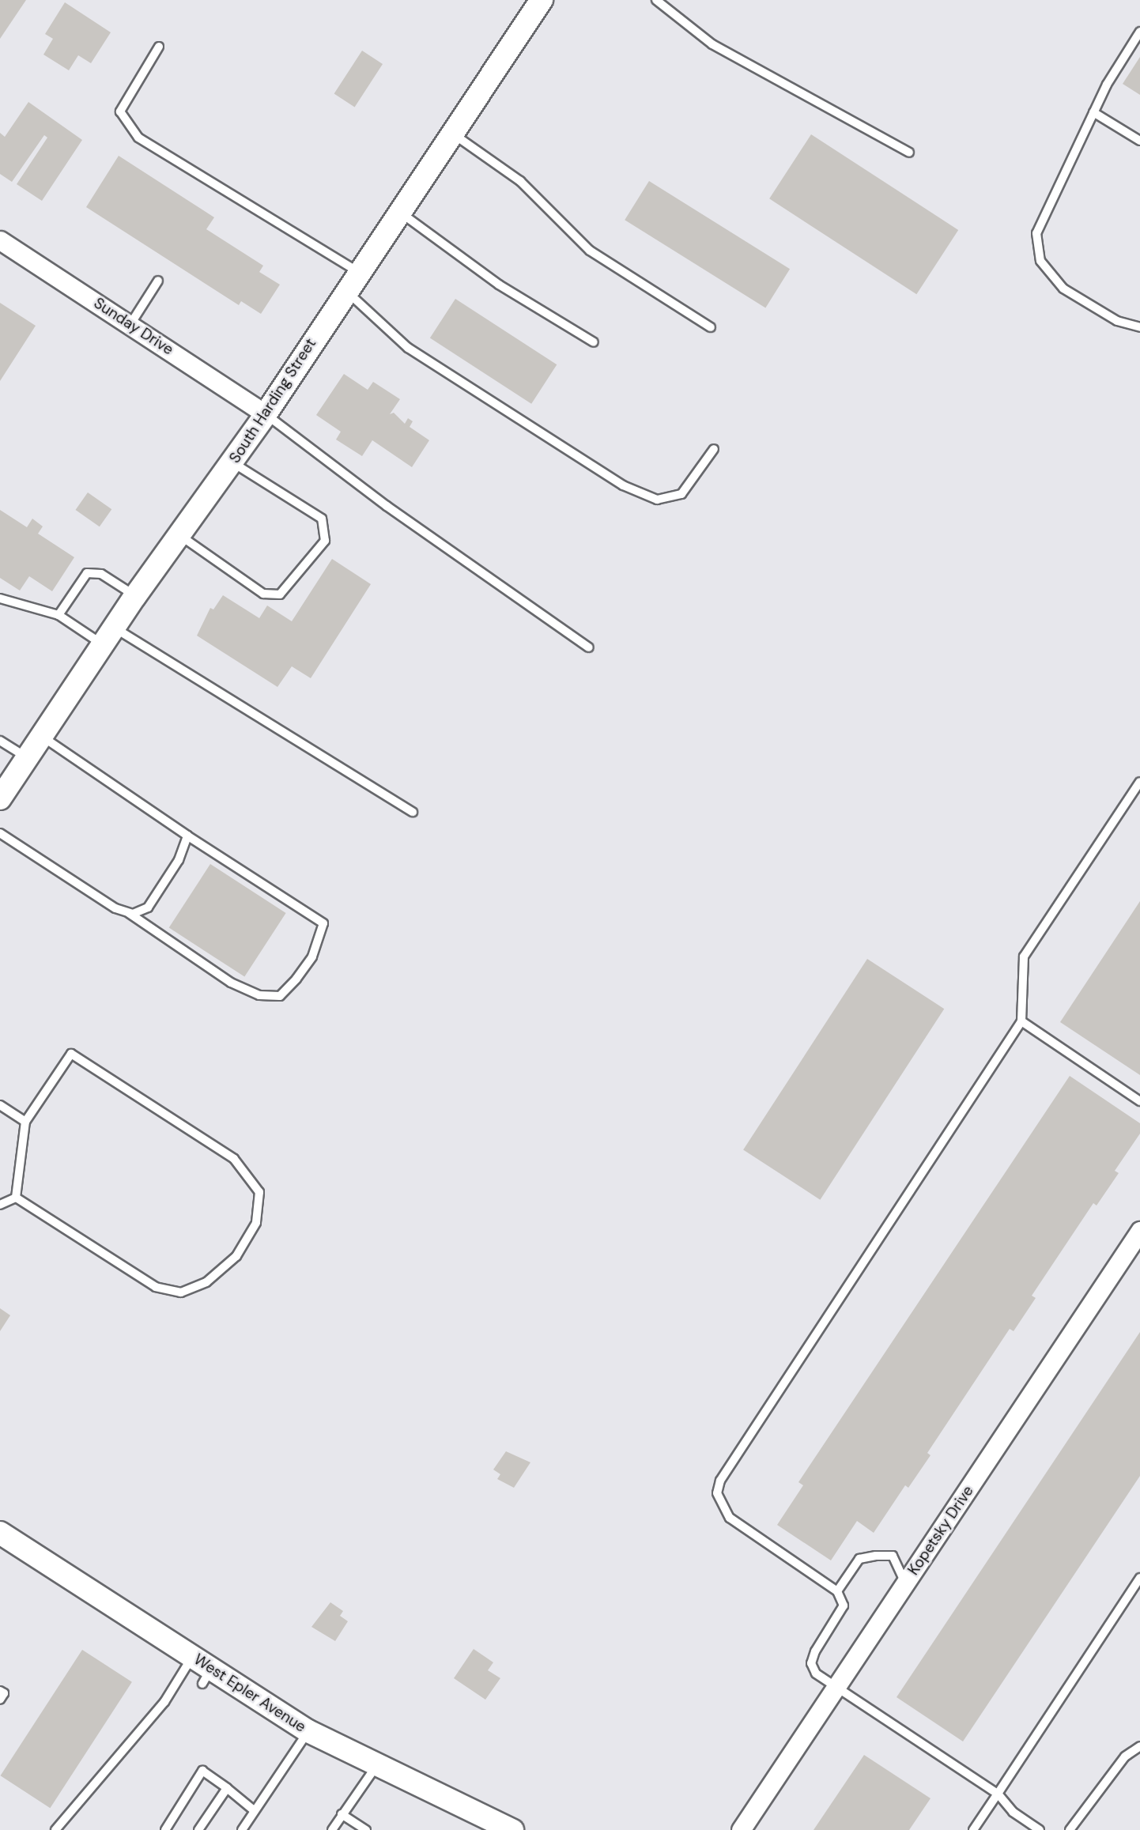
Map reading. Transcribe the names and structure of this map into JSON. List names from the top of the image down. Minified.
{"streets":{"street":["Sunday Drive","South Harding Street","Kopetsky Drive","West Epler Avenue"]},"crossings":[["Sunday Drive","South Harding Street"]]}
